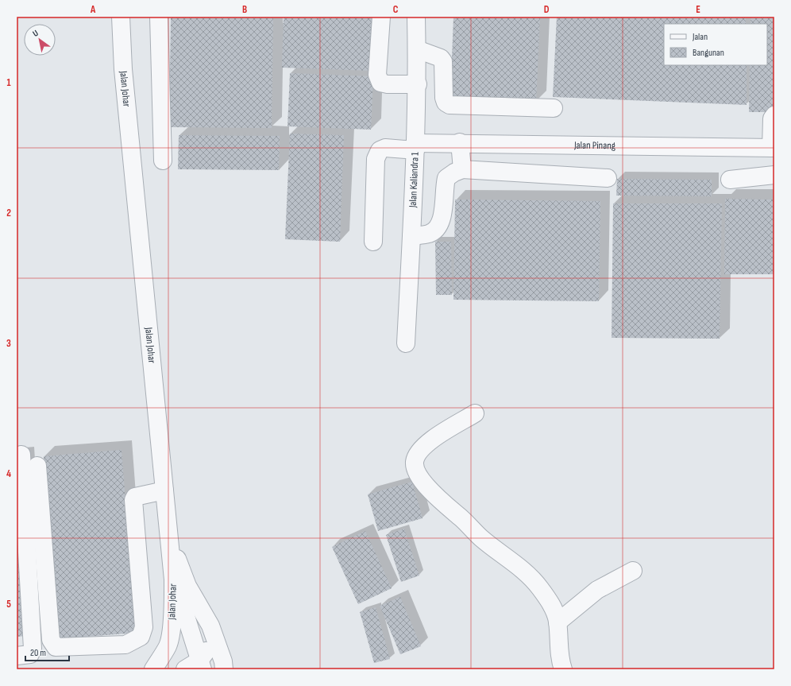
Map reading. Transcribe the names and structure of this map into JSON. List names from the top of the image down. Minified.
{"streets":{"street":["Jalan Johar","Jalan Pinang","Jalan Kaliandra 1"]},"crossings":[["Jalan Pinang","Jalan Kaliandra 1"]],"legend":["Jalan","Bangunan"],"scale_bar":"20 m","north":"top left","grid":{"columns":["A","B","C","D","E"],"rows":["1","2","3","4","5"]}}
